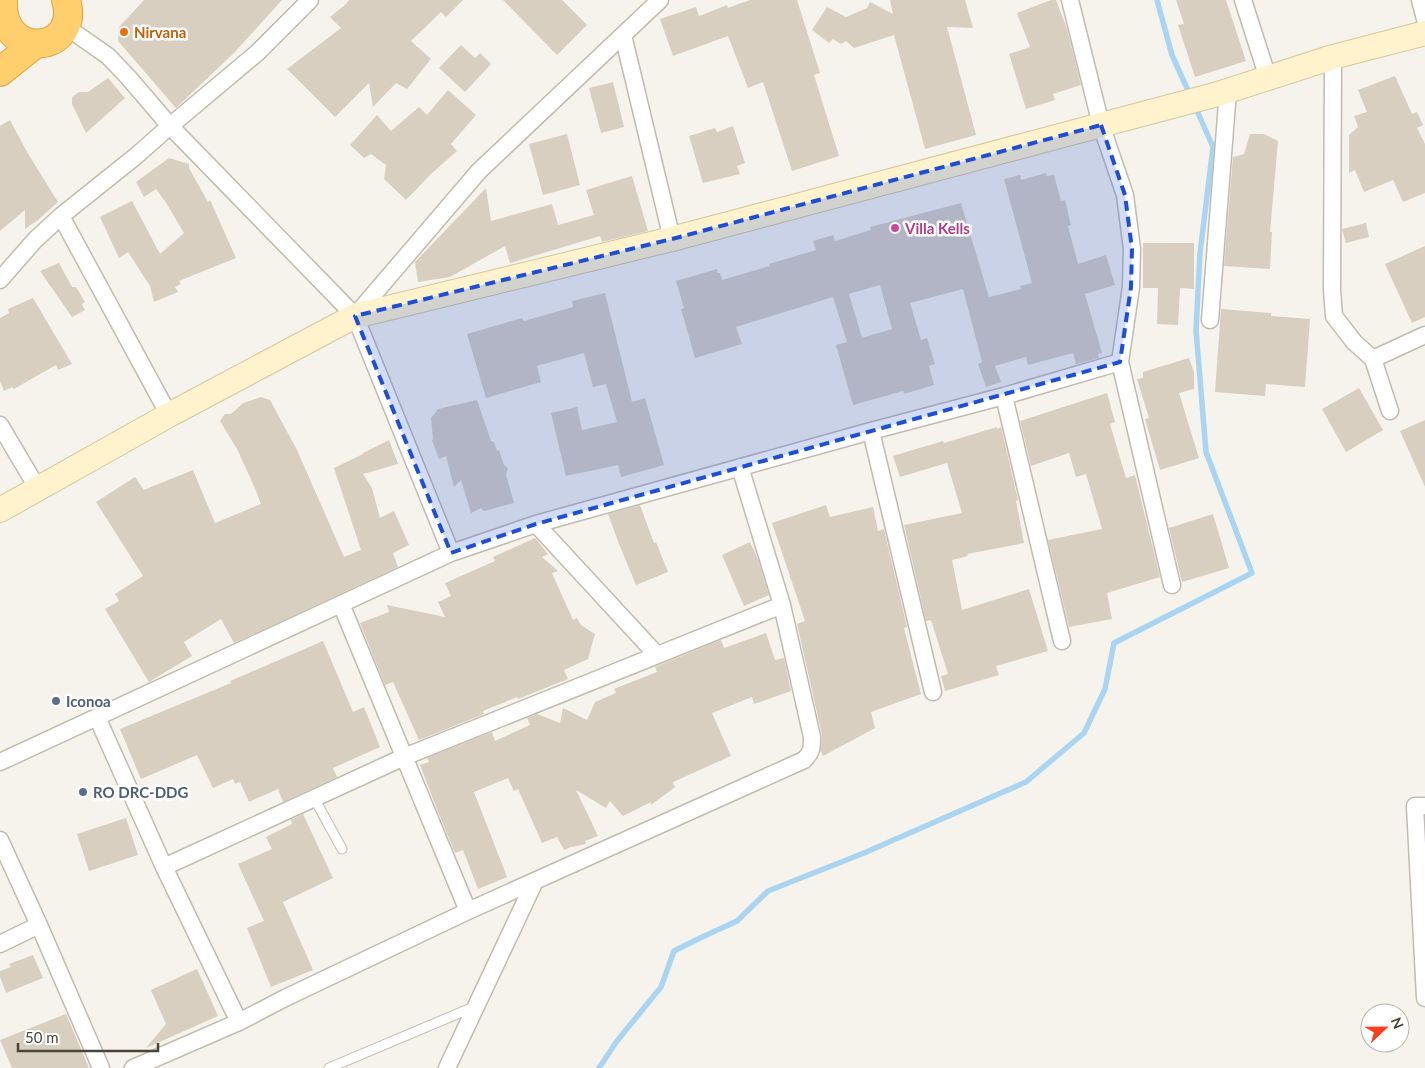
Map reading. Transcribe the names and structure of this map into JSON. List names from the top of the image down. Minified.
{"places":["Nirvana","Villa Kells","Iconoa","RO DRC-DDG"],"scale_bar":"50 m","north":"right"}
